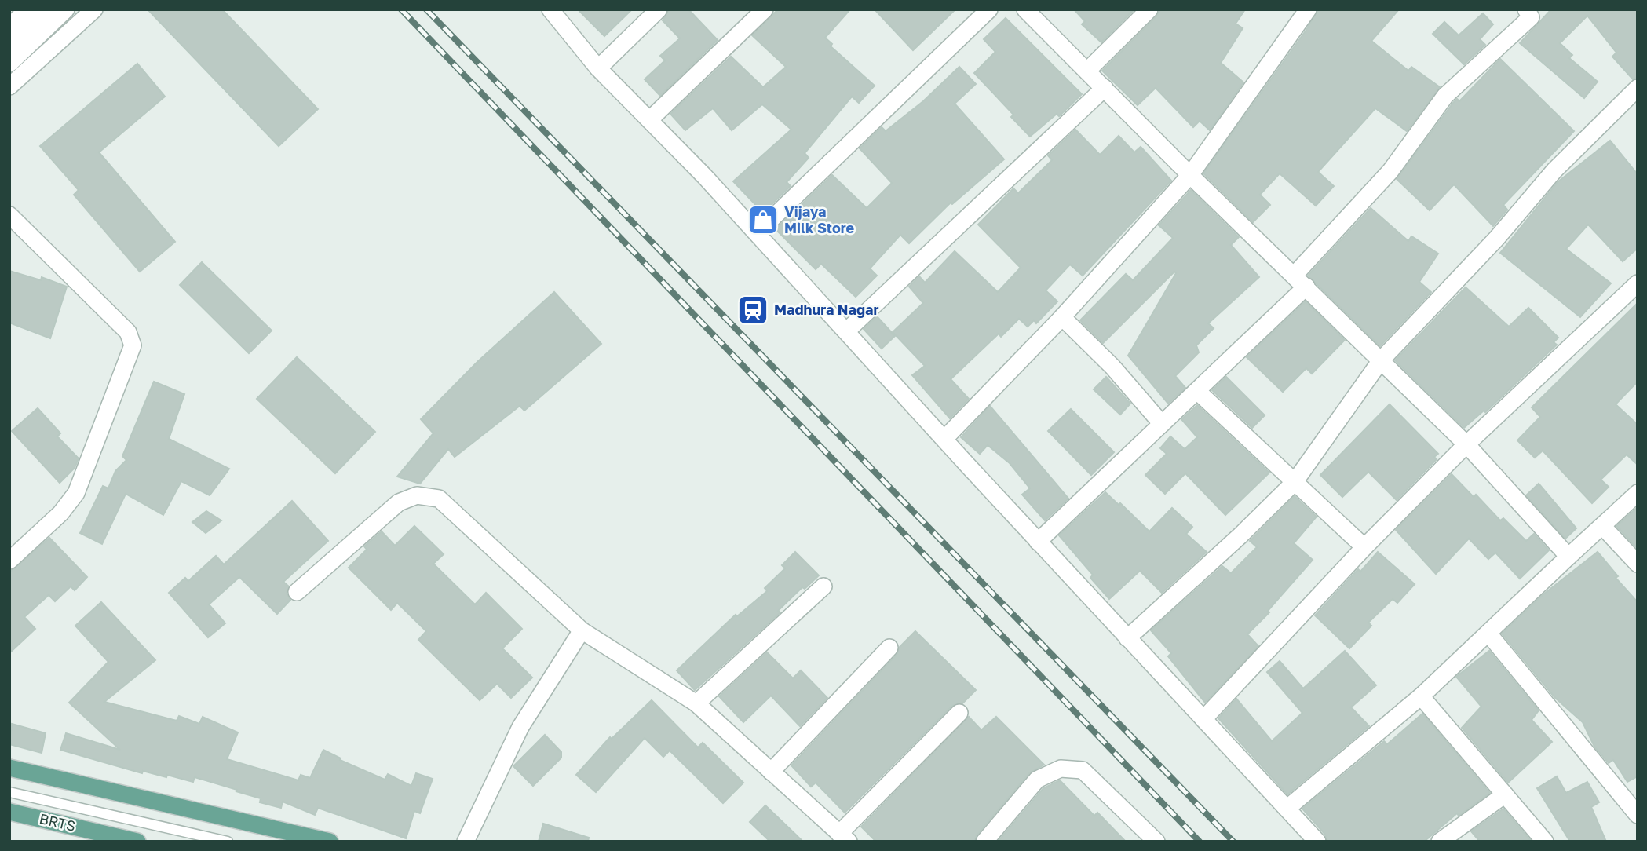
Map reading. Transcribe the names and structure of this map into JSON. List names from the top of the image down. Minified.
{"streets":{"main road":["BRTS"]},"places":{"shop":["Vijaya Milk Store"],"station":["Madhura Nagar"]}}
